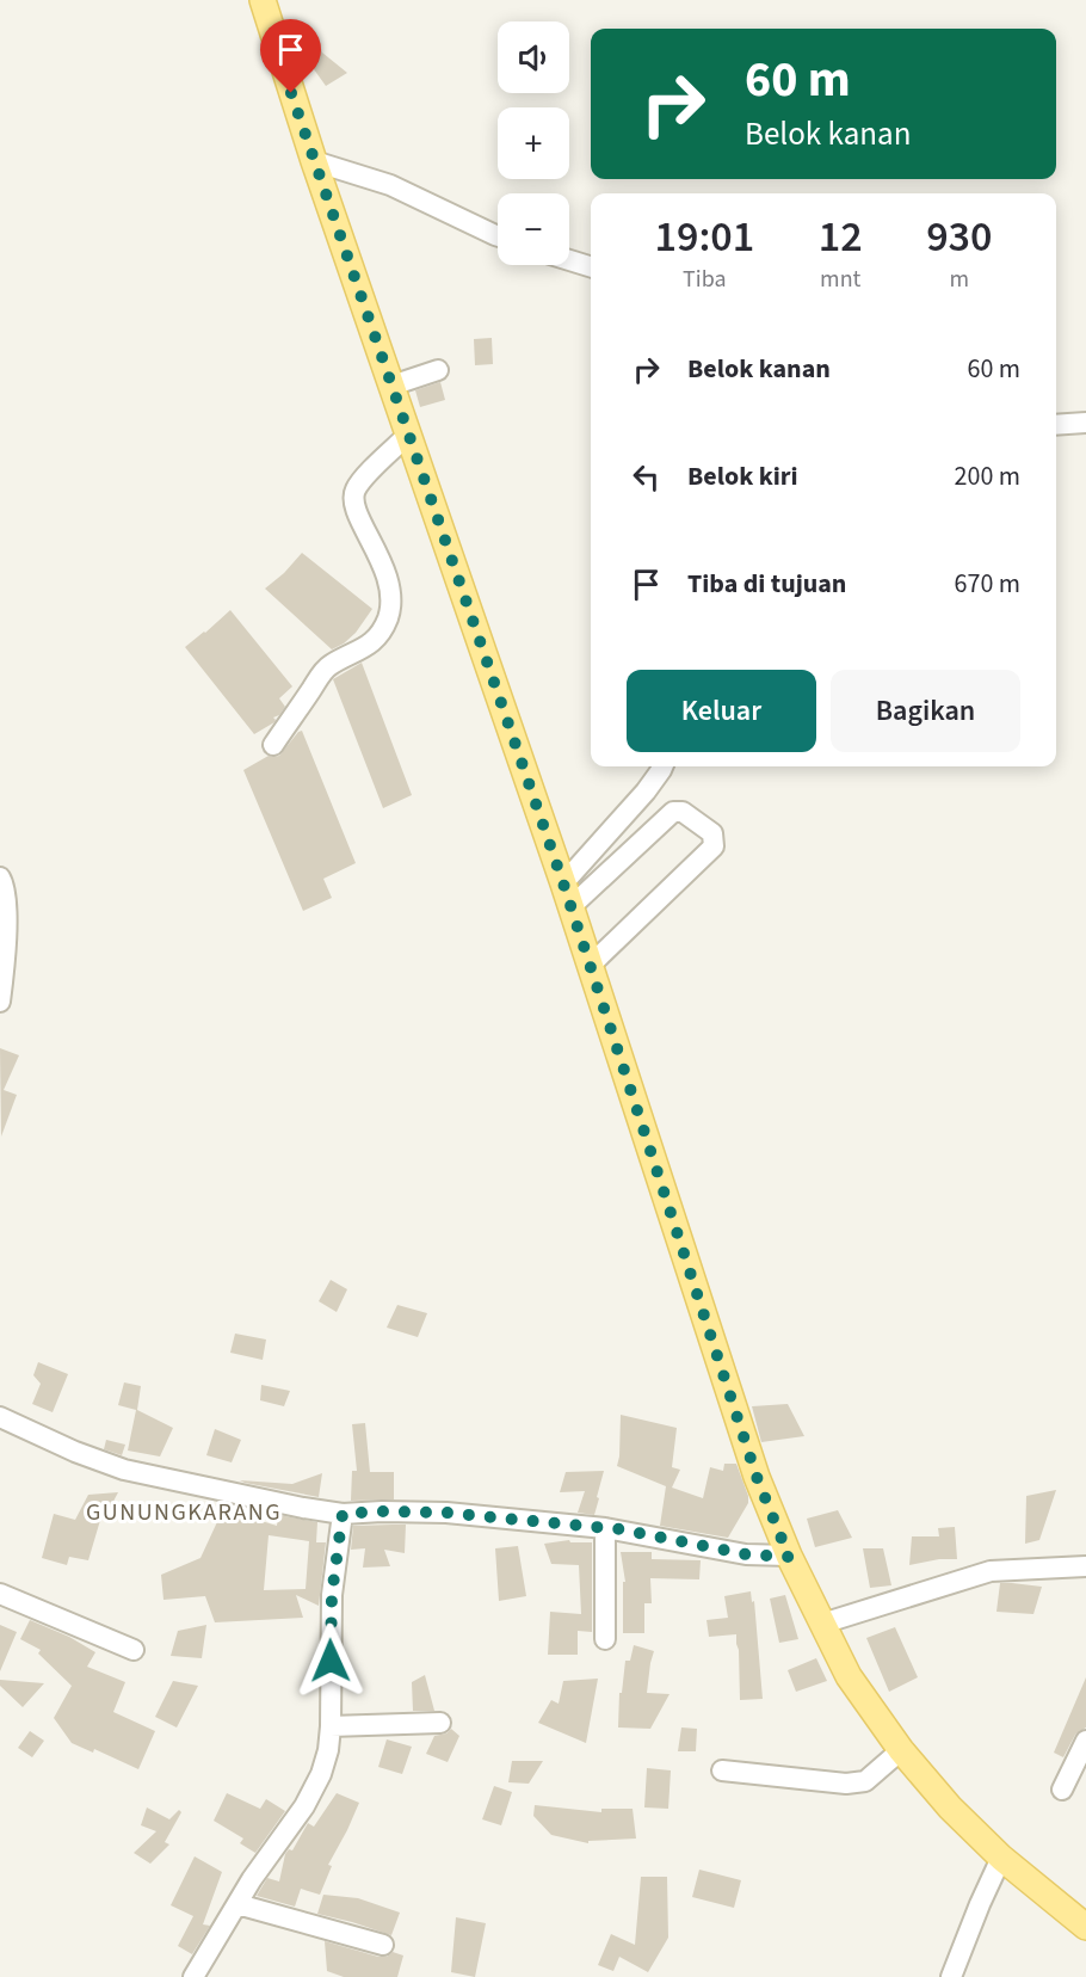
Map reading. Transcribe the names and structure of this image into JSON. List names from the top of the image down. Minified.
{"districts":["GUNUNGKARANG"],"page":{"map_buttons":["+","−"],"turn":["60 m","Belok kanan"],"eta":["19:01","Tiba","12","mnt","930","m"],"list":[{"name":"Belok kanan","value":"60 m"},{"name":"Belok kiri","value":"200 m"},{"name":"Tiba di tujuan","value":"670 m"}],"buttons":["Keluar","Bagikan"]}}
